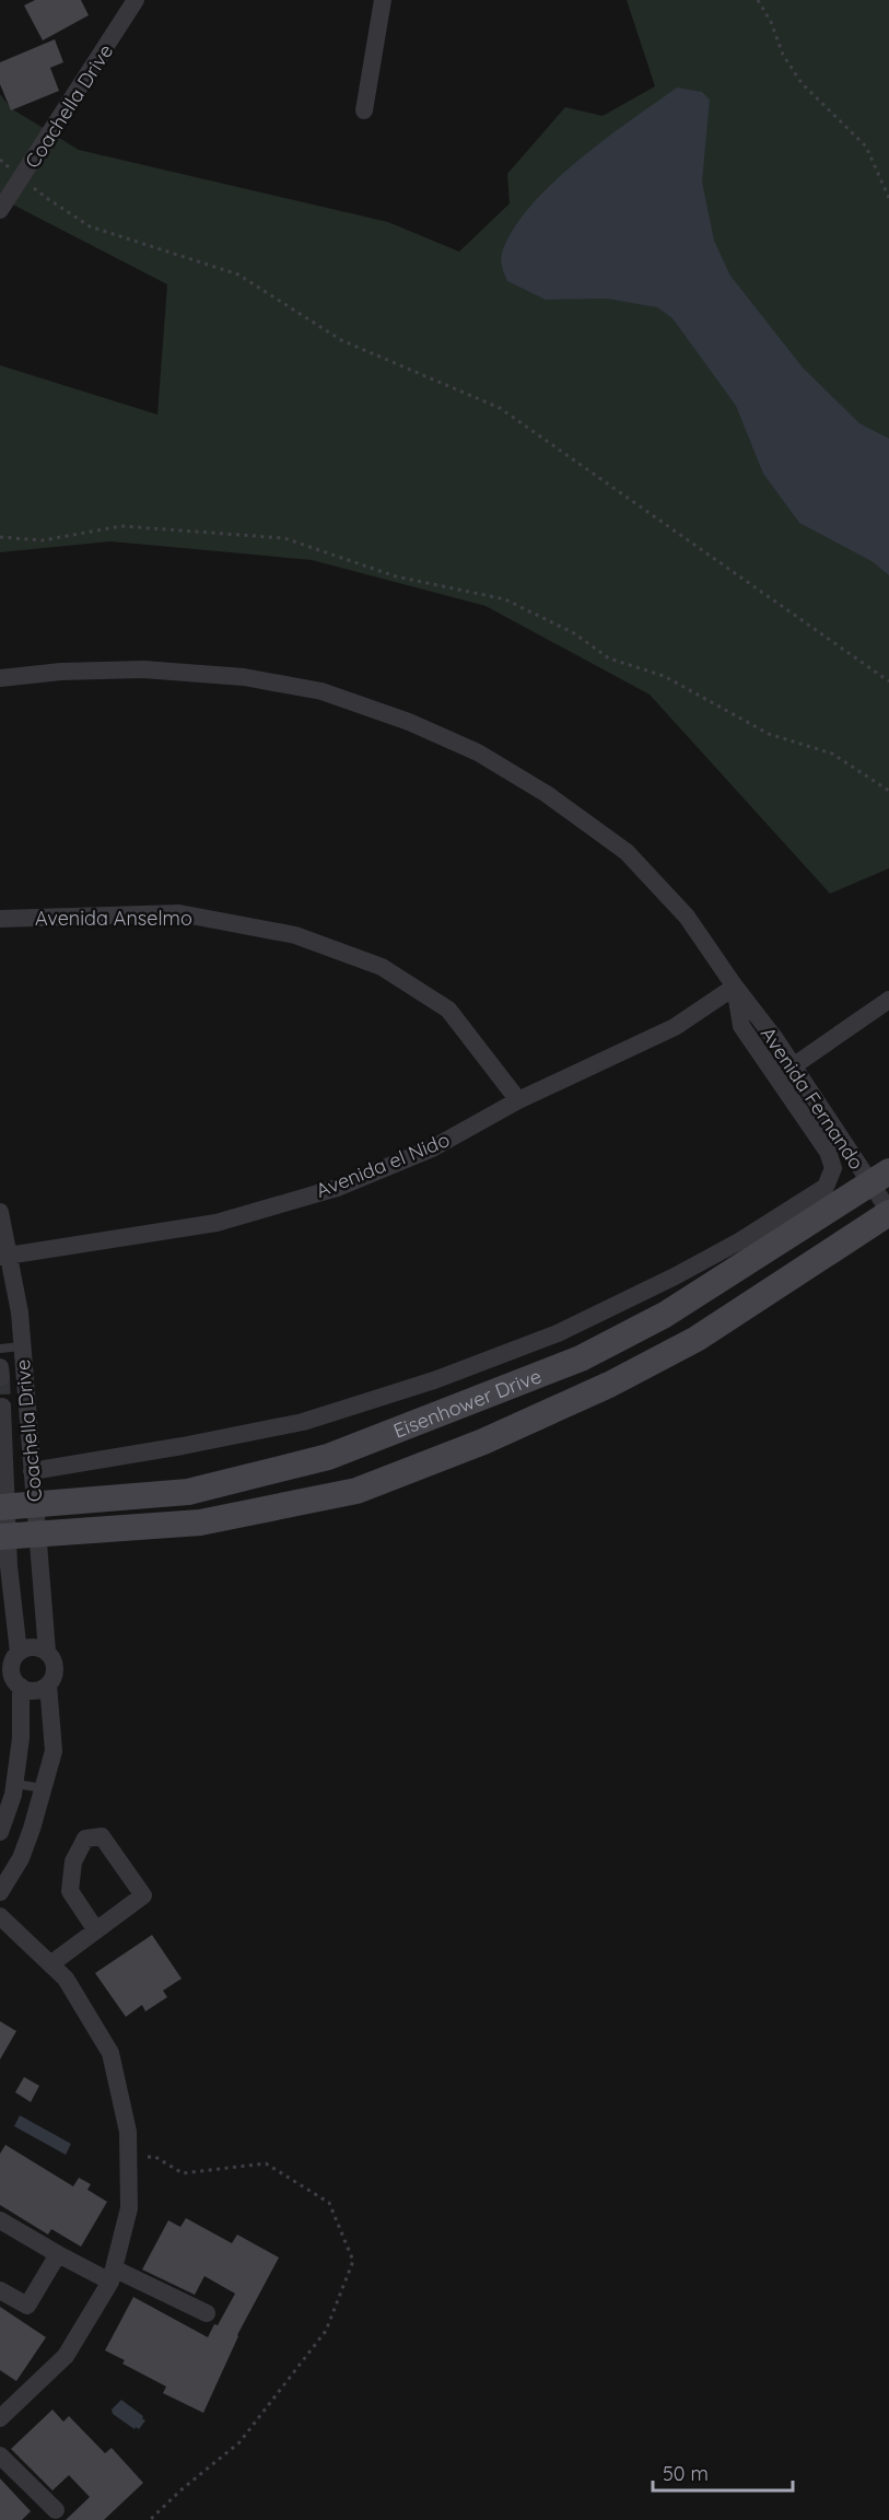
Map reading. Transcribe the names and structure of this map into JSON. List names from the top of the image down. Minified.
{"streets":{"main road":["Eisenhower Drive"],"street":["Coachella Drive","Avenida Anselmo","Avenida Fernando","Avenida el Nido"]},"crossings":[["Coachella Drive","Avenida el Nido"],["Coachella Drive","Eisenhower Drive"],["Avenida Anselmo","Avenida el Nido"],["Avenida Fernando","Avenida el Nido"],["Avenida Fernando","Eisenhower Drive"]],"scale_bar":"50 m"}
